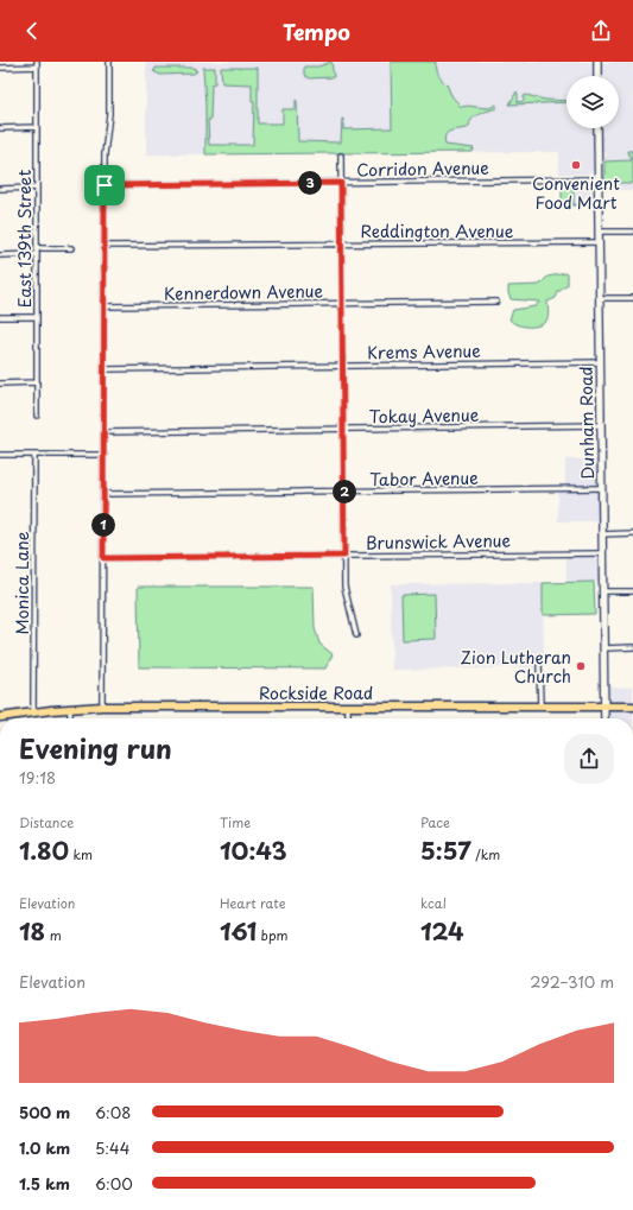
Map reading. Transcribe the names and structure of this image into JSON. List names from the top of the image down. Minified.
{"streets":{"main road":["Rockside Road"],"street":["Corridon Avenue","Reddington Avenue","East 139th Street","Kennerdown Avenue","Krems Avenue","Tokay Avenue","Dunham Road","Tabor Avenue","Brunswick Avenue","Monica Lane"]},"crossings":[["Corridon Avenue","Dunham Road"],["Reddington Avenue","Dunham Road"],["Krems Avenue","Dunham Road"],["Tokay Avenue","Dunham Road"],["Dunham Road","Tabor Avenue"],["Dunham Road","Brunswick Avenue"],["Dunham Road","Rockside Road"],["Monica Lane","Rockside Road"]],"places":["Convenient Food Mart","Zion Lutheran Church"],"page":{"header":"Tempo","pins":["3","2","1"],"heading":["Evening run","19:18"],"stats":[["Distance","1.80 km"],["Time","10:43"],["Pace","5:57 /km"],["Elevation","18 m"],["Heart rate","161 bpm"],["kcal","124"]],"chart":["Elevation","292–310 m"],"list":[{"name":"500 m","note":"6:08"},{"name":"1.0 km","note":"5:44"},{"name":"1.5 km","note":"6:00"}]}}
